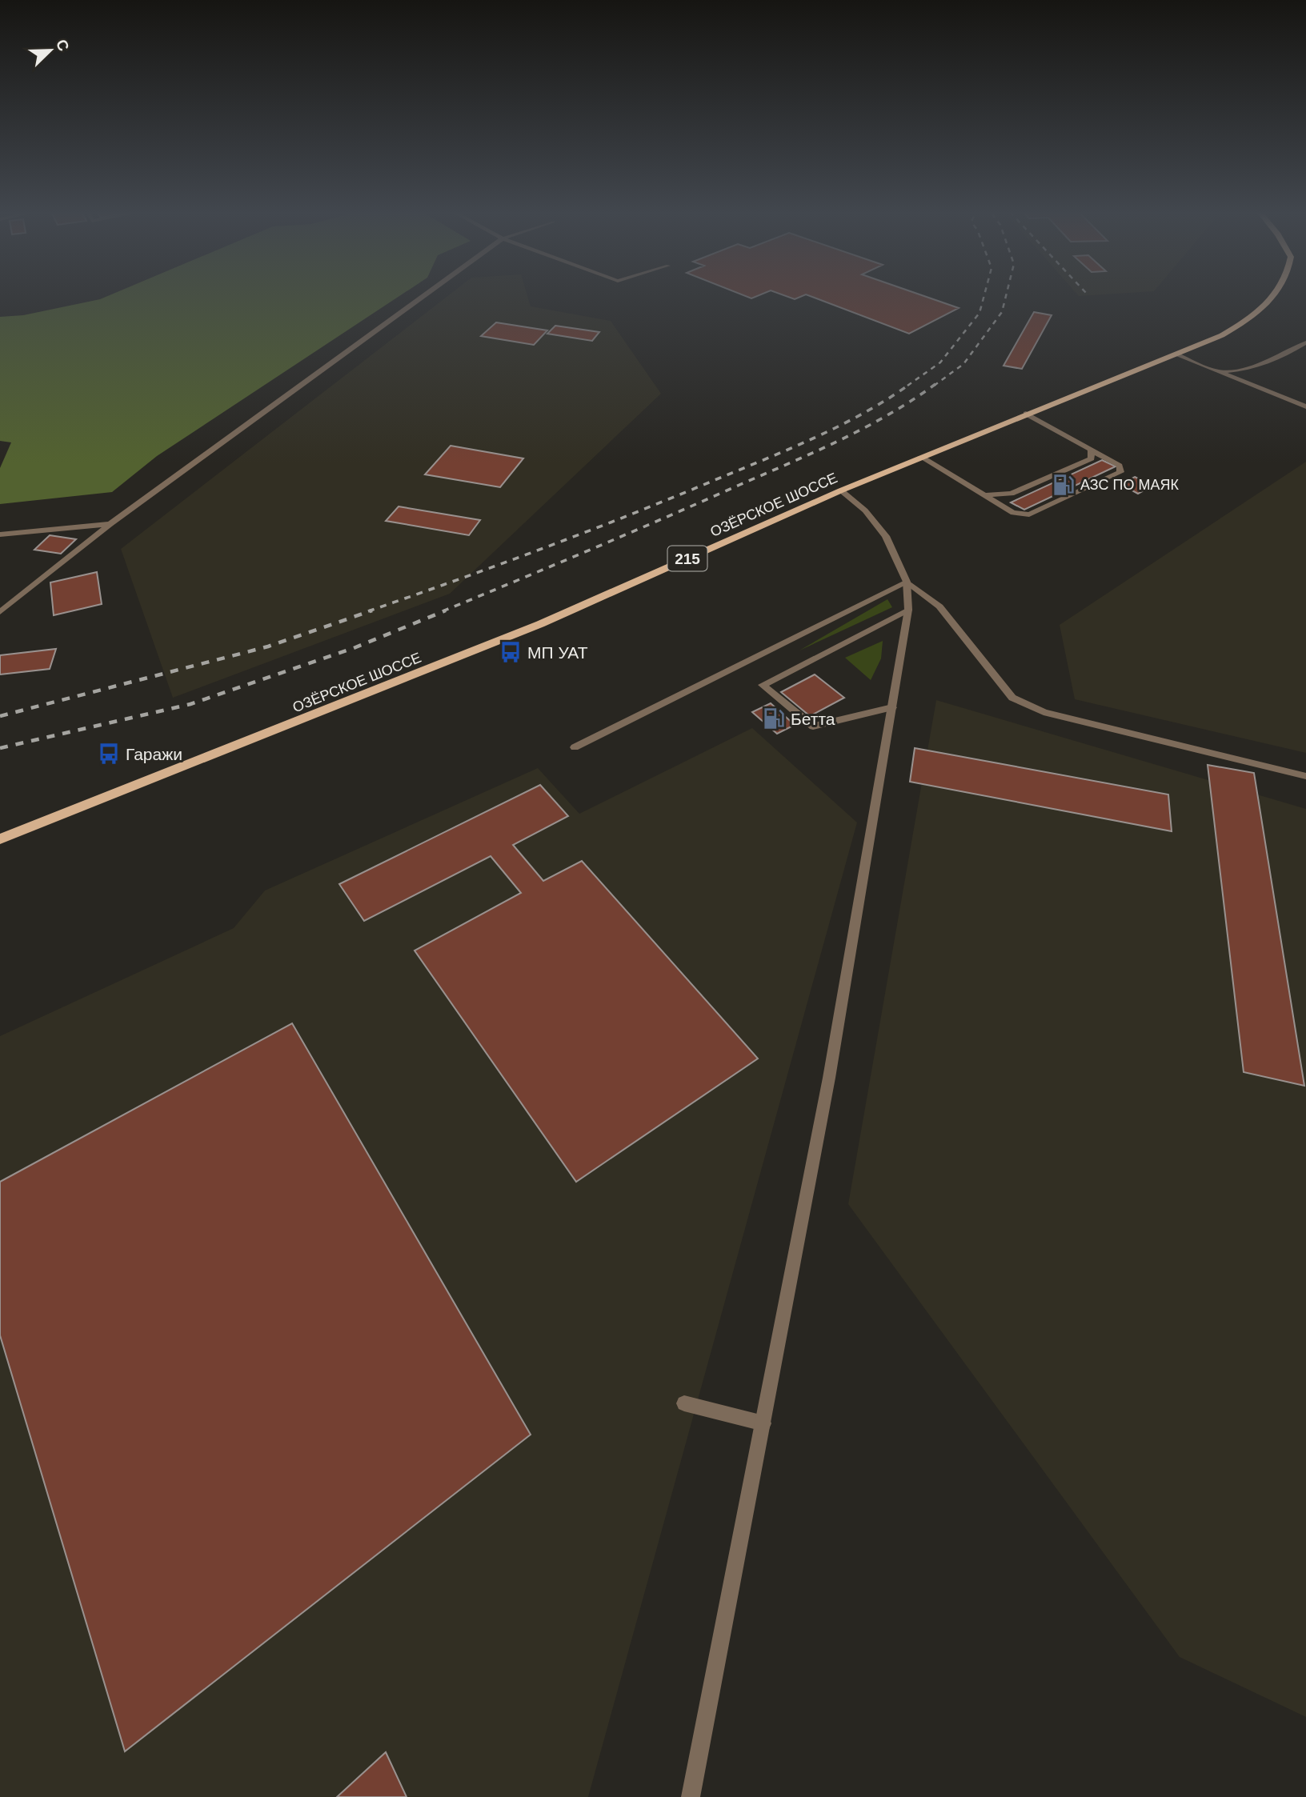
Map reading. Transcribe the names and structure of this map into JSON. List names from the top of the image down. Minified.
{"streets":{"main road":["ОЗЁРСКОЕ ШОССЕ","215"]},"places":{"fuel station":["АЗС ПО МАЯК","Бетта"],"bus stop":["МП УАТ","Гаражи"]},"north":"top right"}
